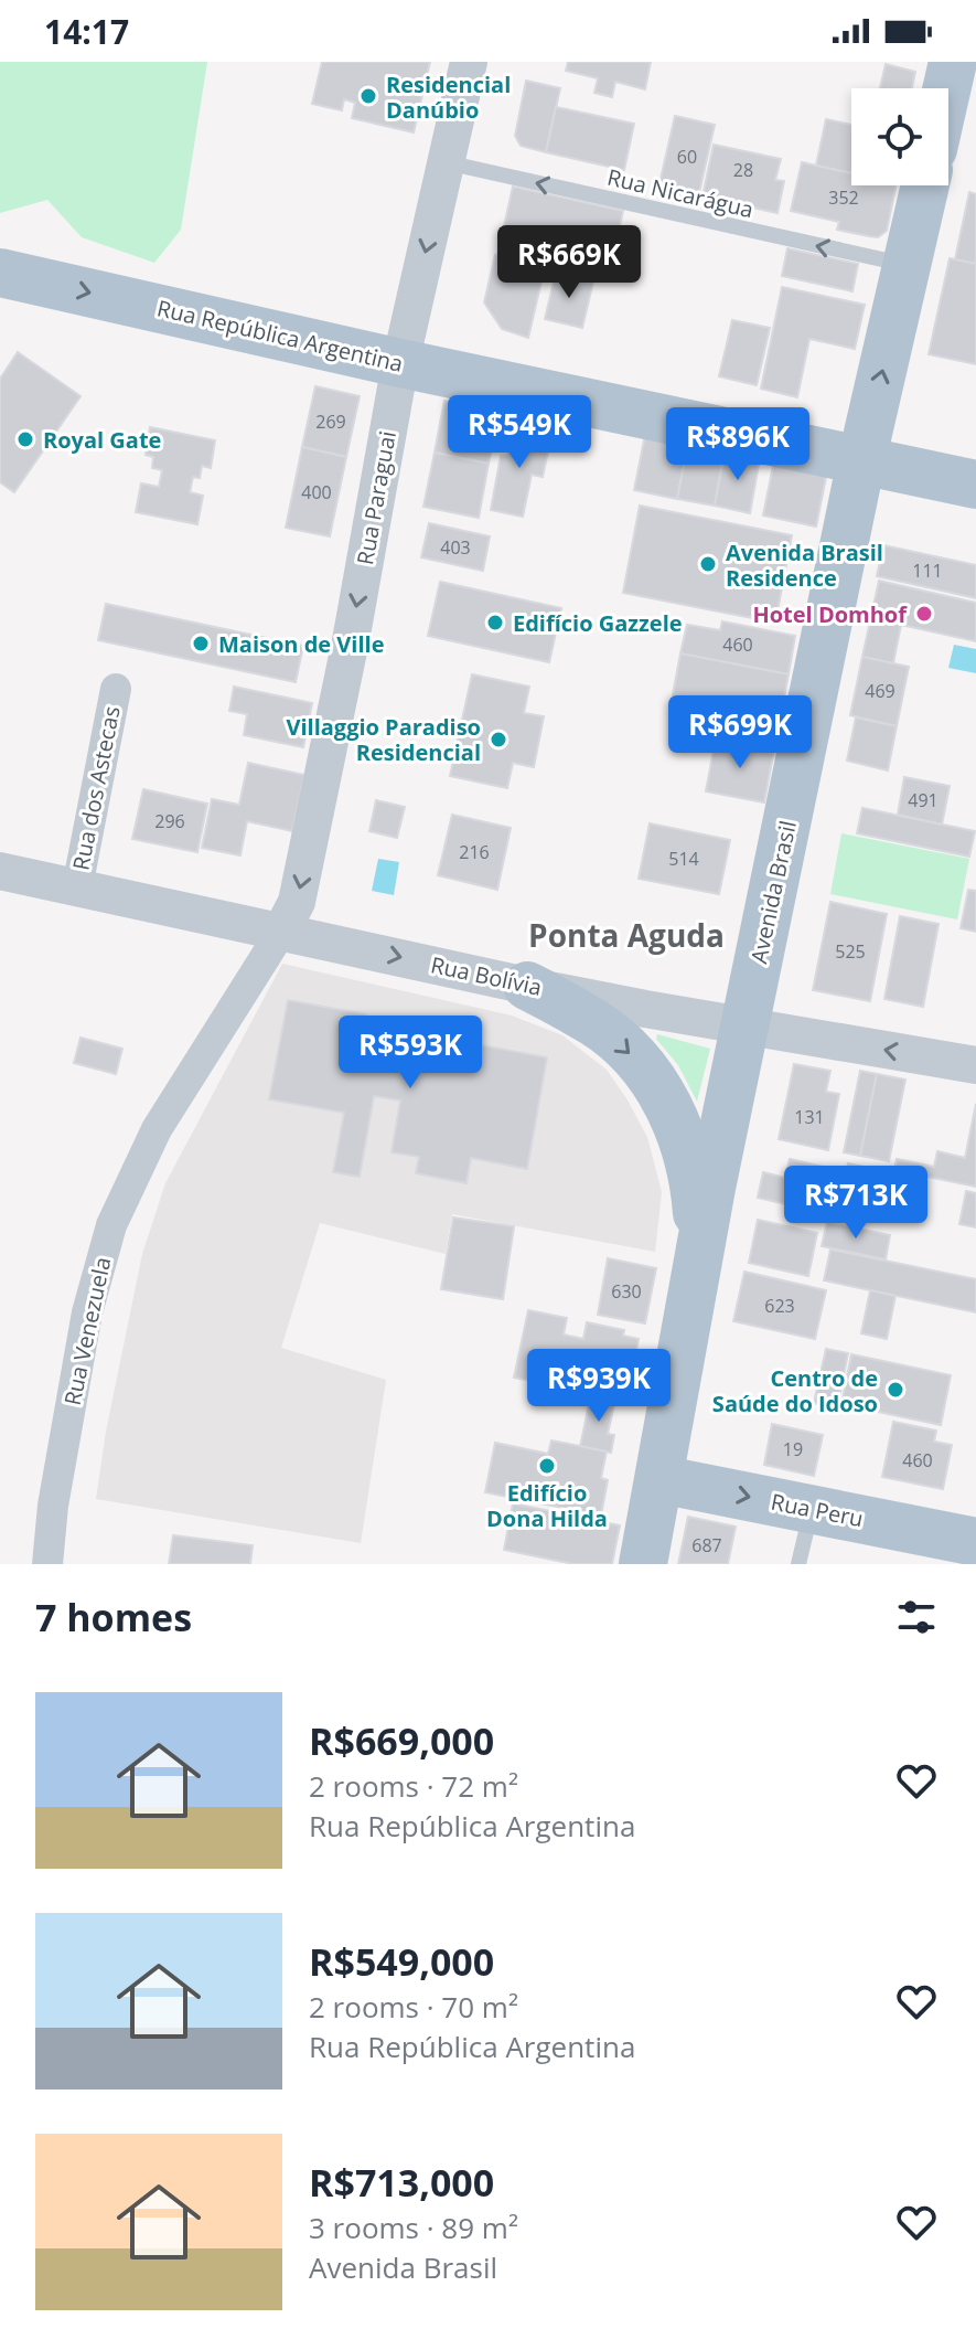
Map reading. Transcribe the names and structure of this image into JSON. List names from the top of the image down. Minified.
{"streets":{"main road":["Rua República Argentina","Avenida Brasil","Rua Peru"],"street":["Rua Paraguai","Rua dos Astecas","Rua Bolívia","Rua Venezuela"],"lane":["Rua Nicarágua"]},"crossings":[["Rua Nicarágua","Rua Paraguai"],["Rua Nicarágua","Avenida Brasil"],["Rua República Argentina","Rua Paraguai"],["Rua República Argentina","Avenida Brasil"],["Rua Paraguai","Rua Bolívia"],["Rua Paraguai","Rua Venezuela"],["Rua dos Astecas","Rua Bolívia"],["Avenida Brasil","Rua Bolívia"],["Avenida Brasil","Rua Peru"],["Rua Bolívia","Rua Venezuela"]],"one_way":["Rua Nicarágua","Rua República Argentina","Rua Paraguai","Rua Peru"],"districts":["Ponta Aguda"],"places":["Residencial Danúbio","Royal Gate","Avenida Brasil Residence","Hotel Domhof","Edifício Gazzele","Maison de Ville","Villaggio Paradiso Residencial","Centro de Saúde do Idoso","Edifício Dona Hilda"],"house_numbers":["60","28","352","269","400","403","111","460","469","491","296","216","514","525","131","630","623","19","460","687"],"page":{"status":"14:17","price":["R$669K","R$549K","R$896K","R$699K","R$593K","R$713K","R$939K"],"heading":"7 homes","list":[{"name":"R$669,000","note":"2 rooms · 72 m² · Rua República Argentina"},{"name":"R$549,000","note":"2 rooms · 70 m² · Rua República Argentina"},{"name":"R$713,000","note":"3 rooms · 89 m² · Avenida Brasil"}]}}
